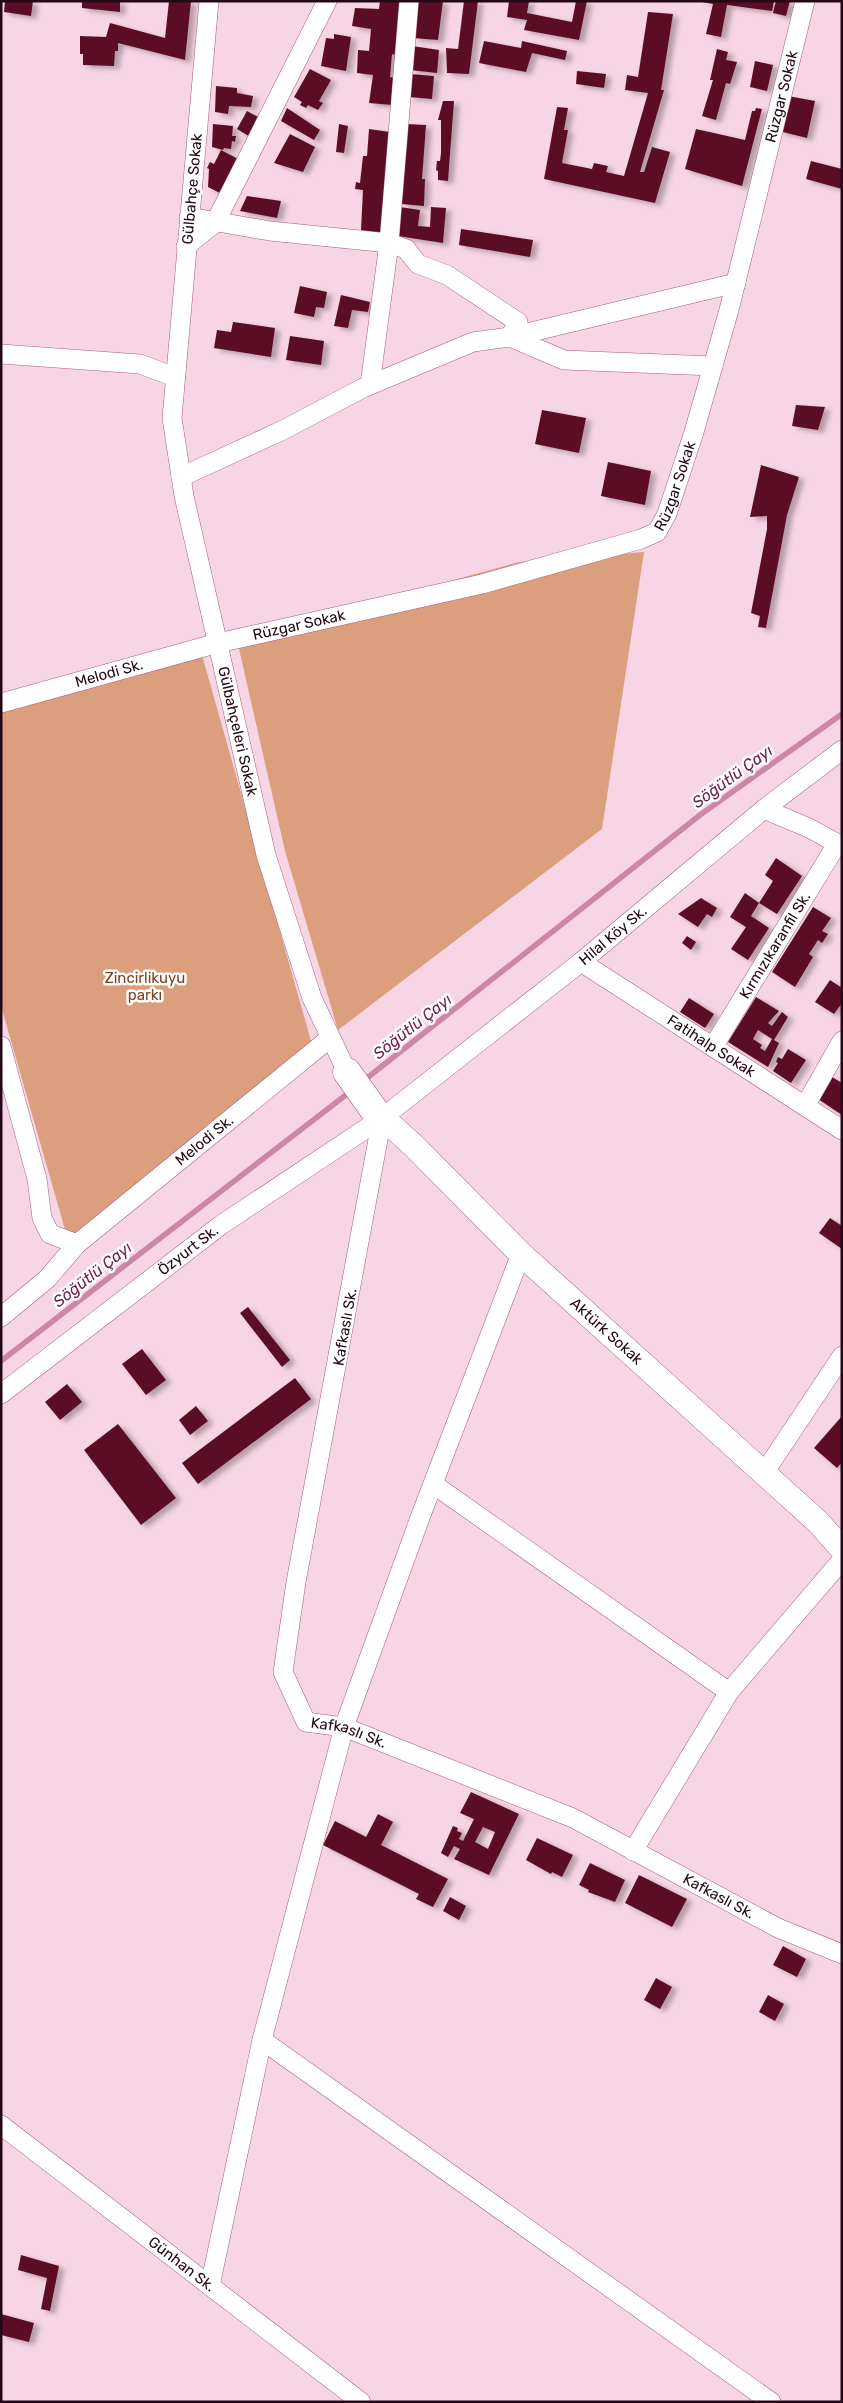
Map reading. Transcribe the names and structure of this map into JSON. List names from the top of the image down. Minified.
{"streets":{"street":["Rüzgar Sokak","Gülbahçe Sokak","Melodi Sk.","Gülbahçeleri Sokak","Hilal Köy Sk.","Kırmızıkaranfil Sk.","Fatihalp Sokak","Özyurt Sk.","Kafkaslı Sk.","Aktürk Sokak","Günhan Sk."]},"crossings":[["Rüzgar Sokak","Melodi Sk."],["Rüzgar Sokak","Gülbahçeleri Sokak"],["Gülbahçe Sokak","Gülbahçeleri Sokak"],["Melodi Sk.","Gülbahçeleri Sokak"],["Hilal Köy Sk.","Fatihalp Sokak"],["Hilal Köy Sk.","Özyurt Sk."],["Hilal Köy Sk.","Kafkaslı Sk."],["Hilal Köy Sk.","Aktürk Sokak"],["Kırmızıkaranfil Sk.","Fatihalp Sokak"],["Özyurt Sk.","Kafkaslı Sk."],["Özyurt Sk.","Aktürk Sokak"],["Kafkaslı Sk.","Aktürk Sokak"]],"water":["Söğütlü Çayı"],"parks":["Zincirlikuyu parkı"]}
